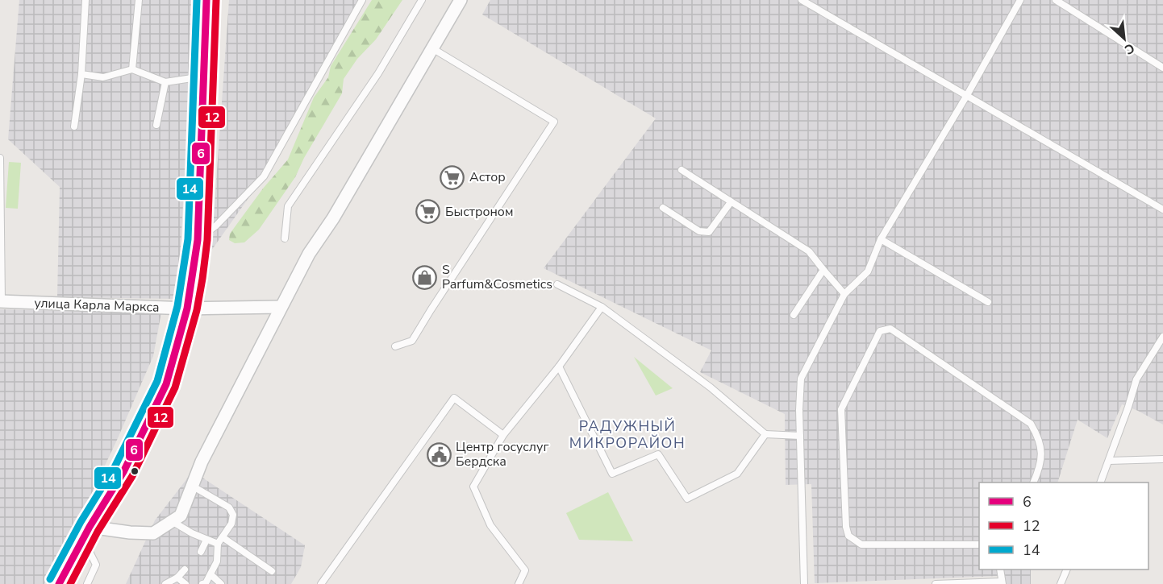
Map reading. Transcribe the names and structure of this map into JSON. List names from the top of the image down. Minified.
{"streets":{"street":["улица Карла Маркса"]},"districts":["РАДУЖНЫЙ МИКРОРАЙОН"],"places":{"supermarket":["Астор","Быстроном"],"shop":["S Parfum&Cosmetics"],"public building":["Центр госуслуг Бердска"]},"lines":["transit line 6","transit line 12","transit line 14"],"legend":["6","12","14"],"north":"bottom right"}
